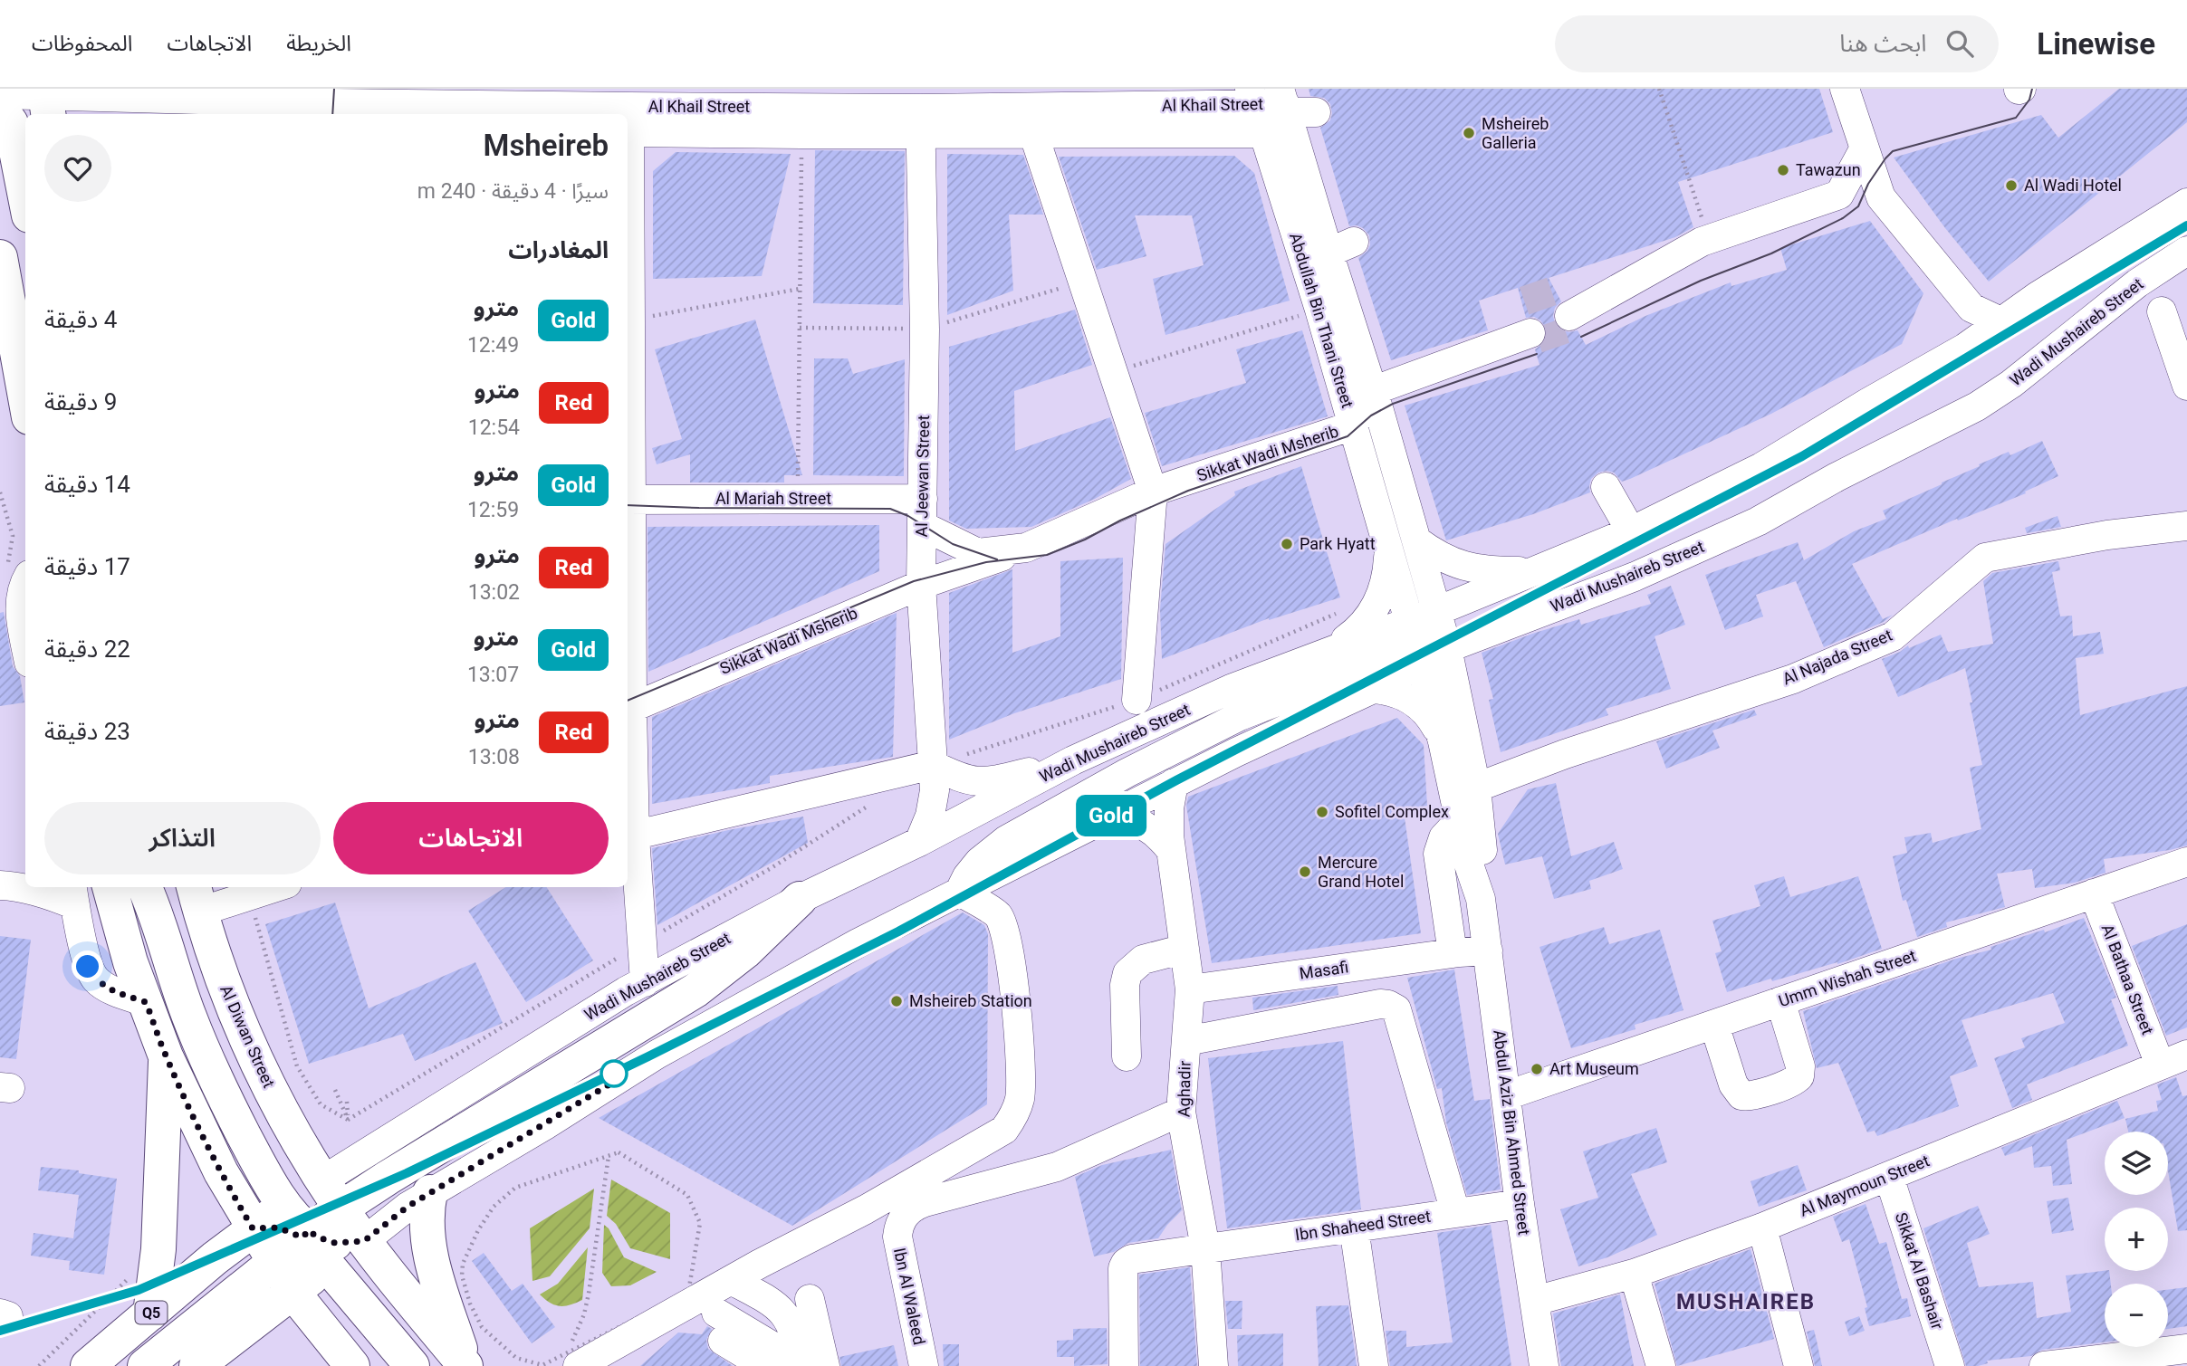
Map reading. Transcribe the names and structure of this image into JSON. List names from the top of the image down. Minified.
{"streets":{"main road":["Wadi Mushaireb Street","Al Diwan Street","Q5"],"street":["Al Khail Street","Abdullah Bin Thani Street","Sikkat Wadi Msherib","Al Jeewan Street","Al Mariah Street","Al Najada Street","Masafi","Umm Wishah Street","Al Bathaa Street","Aghadir","Abdul Aziz Bin Ahmed Street","Al Maymoun Street","Ibn Shaheed Street","Sikkat Al Bashair","Ibn Al Waleed"]},"crossings":[["Al Khail Street","Abdullah Bin Thani Street"],["Al Khail Street","Al Jeewan Street"],["Abdullah Bin Thani Street","Wadi Mushaireb Street"],["Abdullah Bin Thani Street","Sikkat Wadi Msherib"],["Abdullah Bin Thani Street","Abdul Aziz Bin Ahmed Street"],["Wadi Mushaireb Street","Al Jeewan Street"],["Wadi Mushaireb Street","Al Diwan Street"],["Wadi Mushaireb Street","Aghadir"],["Wadi Mushaireb Street","Abdul Aziz Bin Ahmed Street"],["Sikkat Wadi Msherib","Al Jeewan Street"],["Sikkat Wadi Msherib","Al Mariah Street"],["Al Jeewan Street","Al Mariah Street"],["Al Najada Street","Abdul Aziz Bin Ahmed Street"],["Masafi","Aghadir"],["Masafi","Abdul Aziz Bin Ahmed Street"],["Umm Wishah Street","Al Bathaa Street"],["Umm Wishah Street","Abdul Aziz Bin Ahmed Street"],["Al Bathaa Street","Al Maymoun Street"],["Aghadir","Ibn Shaheed Street"],["Aghadir","Ibn Al Waleed"],["Abdul Aziz Bin Ahmed Street","Al Maymoun Street"],["Abdul Aziz Bin Ahmed Street","Ibn Shaheed Street"],["Al Maymoun Street","Sikkat Al Bashair"]],"districts":["MUSHAIREB"],"places":["Msheireb Galleria","Tawazun","Al Wadi Hotel","Park Hyatt","Sofitel Complex","Mercure Grand Hotel","Msheireb Station","Art Museum"],"lines":["metro line Gold"],"page":{"header":"Linewise","search":"ابحث هنا","nav":["الخريطة","الاتجاهات","المحفوظات"],"on_map":"Gold","heading":[["Msheireb","سيرًا · 4 دقيقة · 240 m"],"المغادرات"],"list":[{"mark":"Gold","name":"مترو","note":"12:49","value":"4 دقيقة"},{"mark":"Red","name":"مترو","note":"12:54","value":"9 دقيقة"},{"mark":"Gold","name":"مترو","note":"12:59","value":"14 دقيقة"},{"mark":"Red","name":"مترو","note":"13:02","value":"17 دقيقة"},{"mark":"Gold","name":"مترو","note":"13:07","value":"22 دقيقة"},{"mark":"Red","name":"مترو","note":"13:08","value":"23 دقيقة"}],"buttons":["الاتجاهات","التذاكر"],"map_buttons":["+","−"]}}
